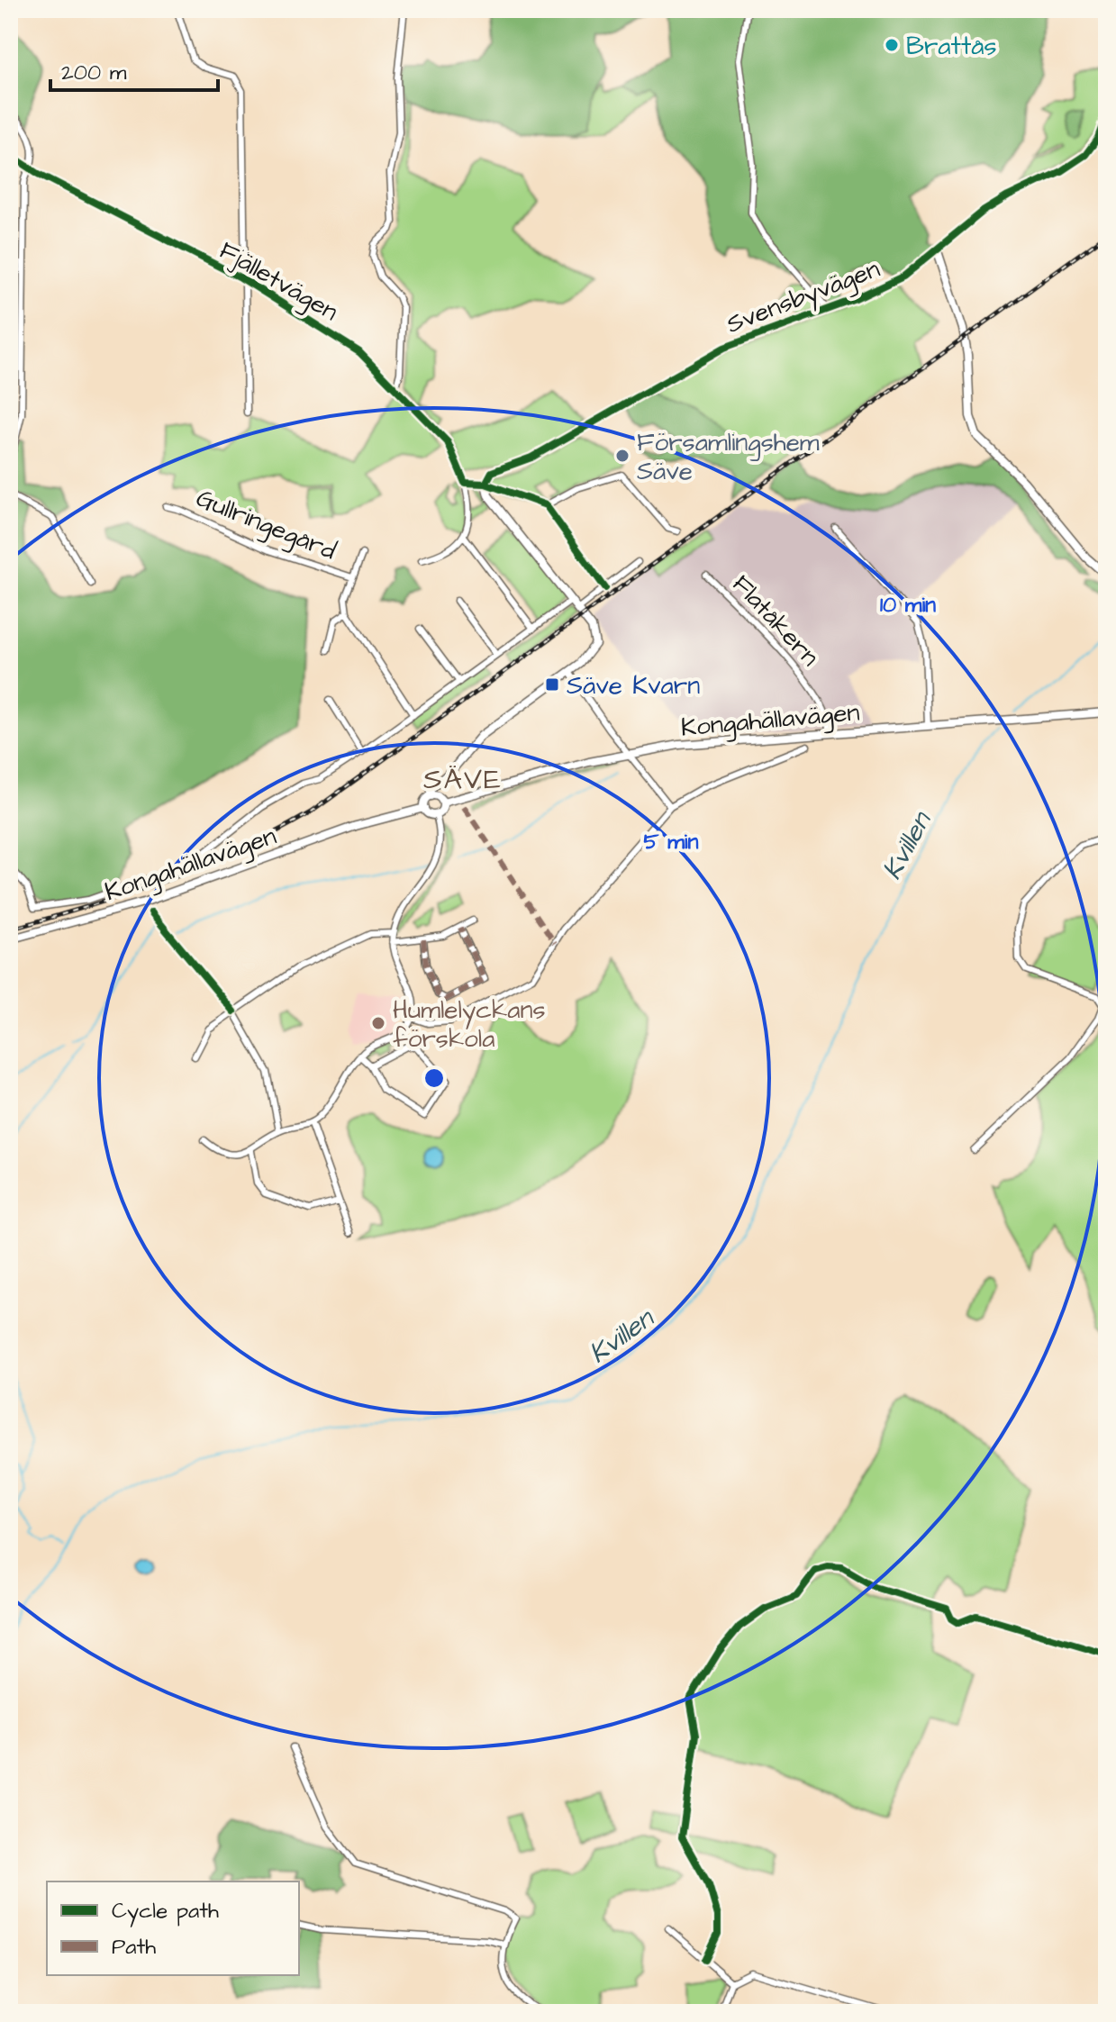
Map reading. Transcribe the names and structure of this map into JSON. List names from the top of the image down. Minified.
{"streets":{"street":["Fjälletvägen","Svensbyvägen","Gullringegård","Flatåkern","Kongahällavägen"]},"crossings":[["Flatåkern","Kongahällavägen"]],"districts":["SÄVE"],"water":["Kvillen"],"places":{"other":["Brattås","Församlingshem Säve","Humlelyckans förskola"],"transit":["Säve Kvarn"]},"legend":["Cycle path","Path"],"scale_bar":"200 m","rings":["10 min","5 min"]}
